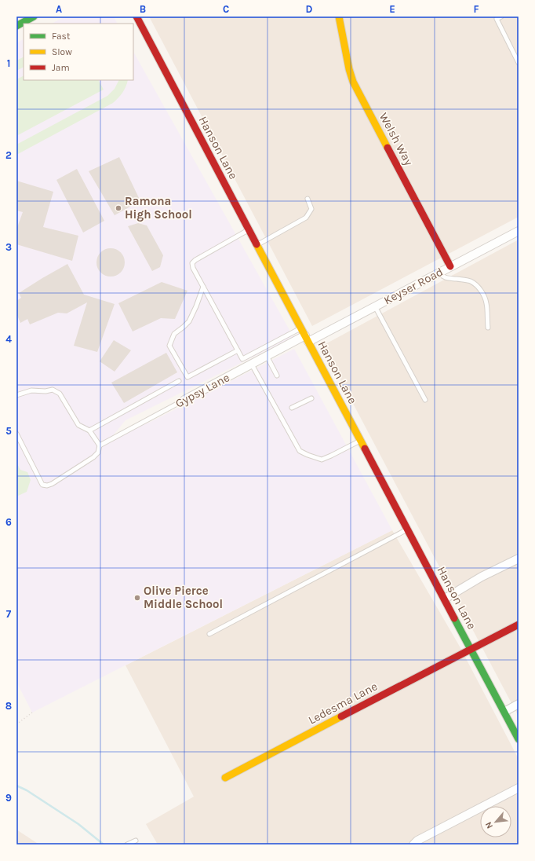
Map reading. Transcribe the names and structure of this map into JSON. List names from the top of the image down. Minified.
{"streets":{"main road":["Welsh Way","Hanson Lane","Ledesma Lane"],"street":["Keyser Road","Gypsy Lane"]},"crossings":[["Welsh Way","Keyser Road"],["Hanson Lane","Keyser Road"],["Hanson Lane","Gypsy Lane"],["Hanson Lane","Ledesma Lane"],["Keyser Road","Gypsy Lane"]],"places":["Ramona High School","Olive Pierce Middle School"],"legend":["Fast","Slow","Jam"],"north":"bottom left","grid":{"columns":["A","B","C","D","E","F"],"rows":["1","2","3","4","5","6","7","8","9"]}}
